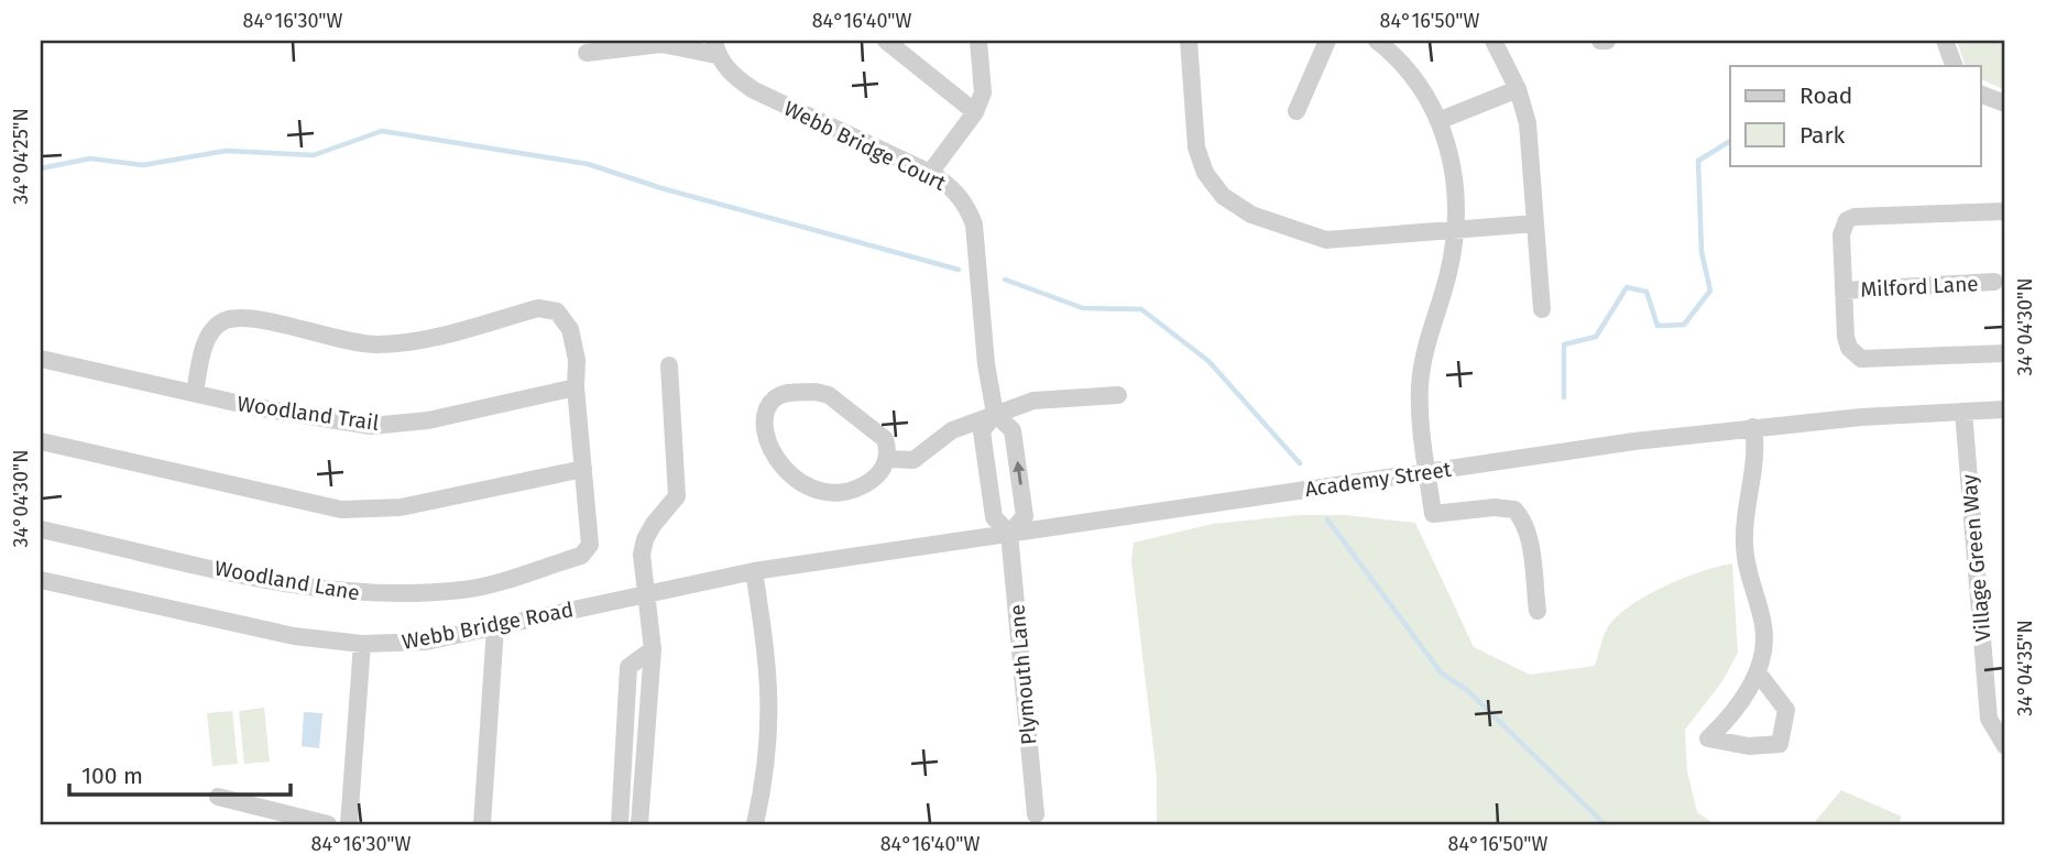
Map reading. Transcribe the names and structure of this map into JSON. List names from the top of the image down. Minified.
{"streets":{"street":["Webb Bridge Court","Milford Lane","Woodland Trail","Academy Street","Village Green Way","Woodland Lane","Webb Bridge Road","Plymouth Lane"]},"crossings":[["Webb Bridge Court","Academy Street"],["Webb Bridge Court","Plymouth Lane"],["Woodland Trail","Woodland Lane"],["Academy Street","Village Green Way"],["Academy Street","Webb Bridge Road"],["Academy Street","Plymouth Lane"]],"legend":["Road","Park"],"scale_bar":"100 m","coordinates":["84°16'30\"W","84°16'40\"W","84°16'50\"W","34°04'25\"N","34°04'30\"N","34°04'35\"N"]}
